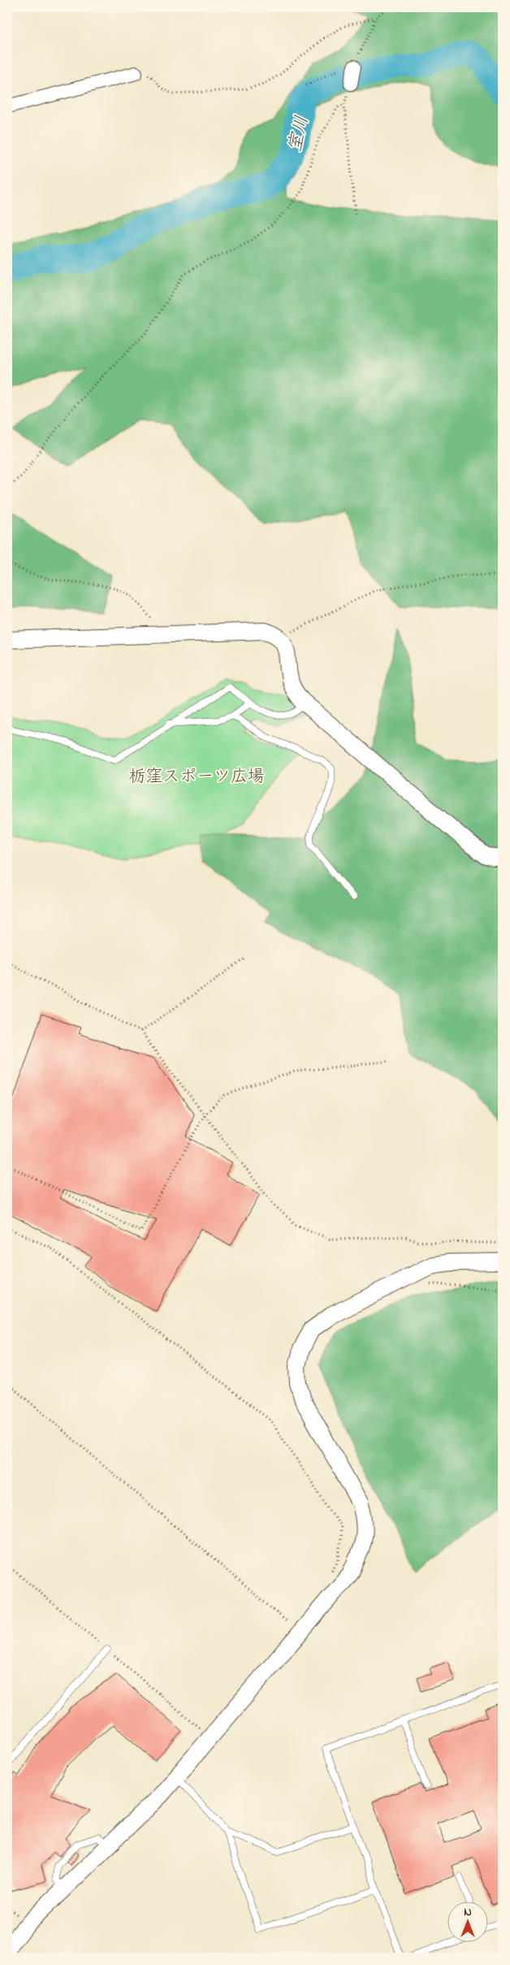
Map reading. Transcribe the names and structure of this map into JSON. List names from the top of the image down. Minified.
{"water":["室川"],"parks":["栃窪スポーツ広場"],"north":"top"}
